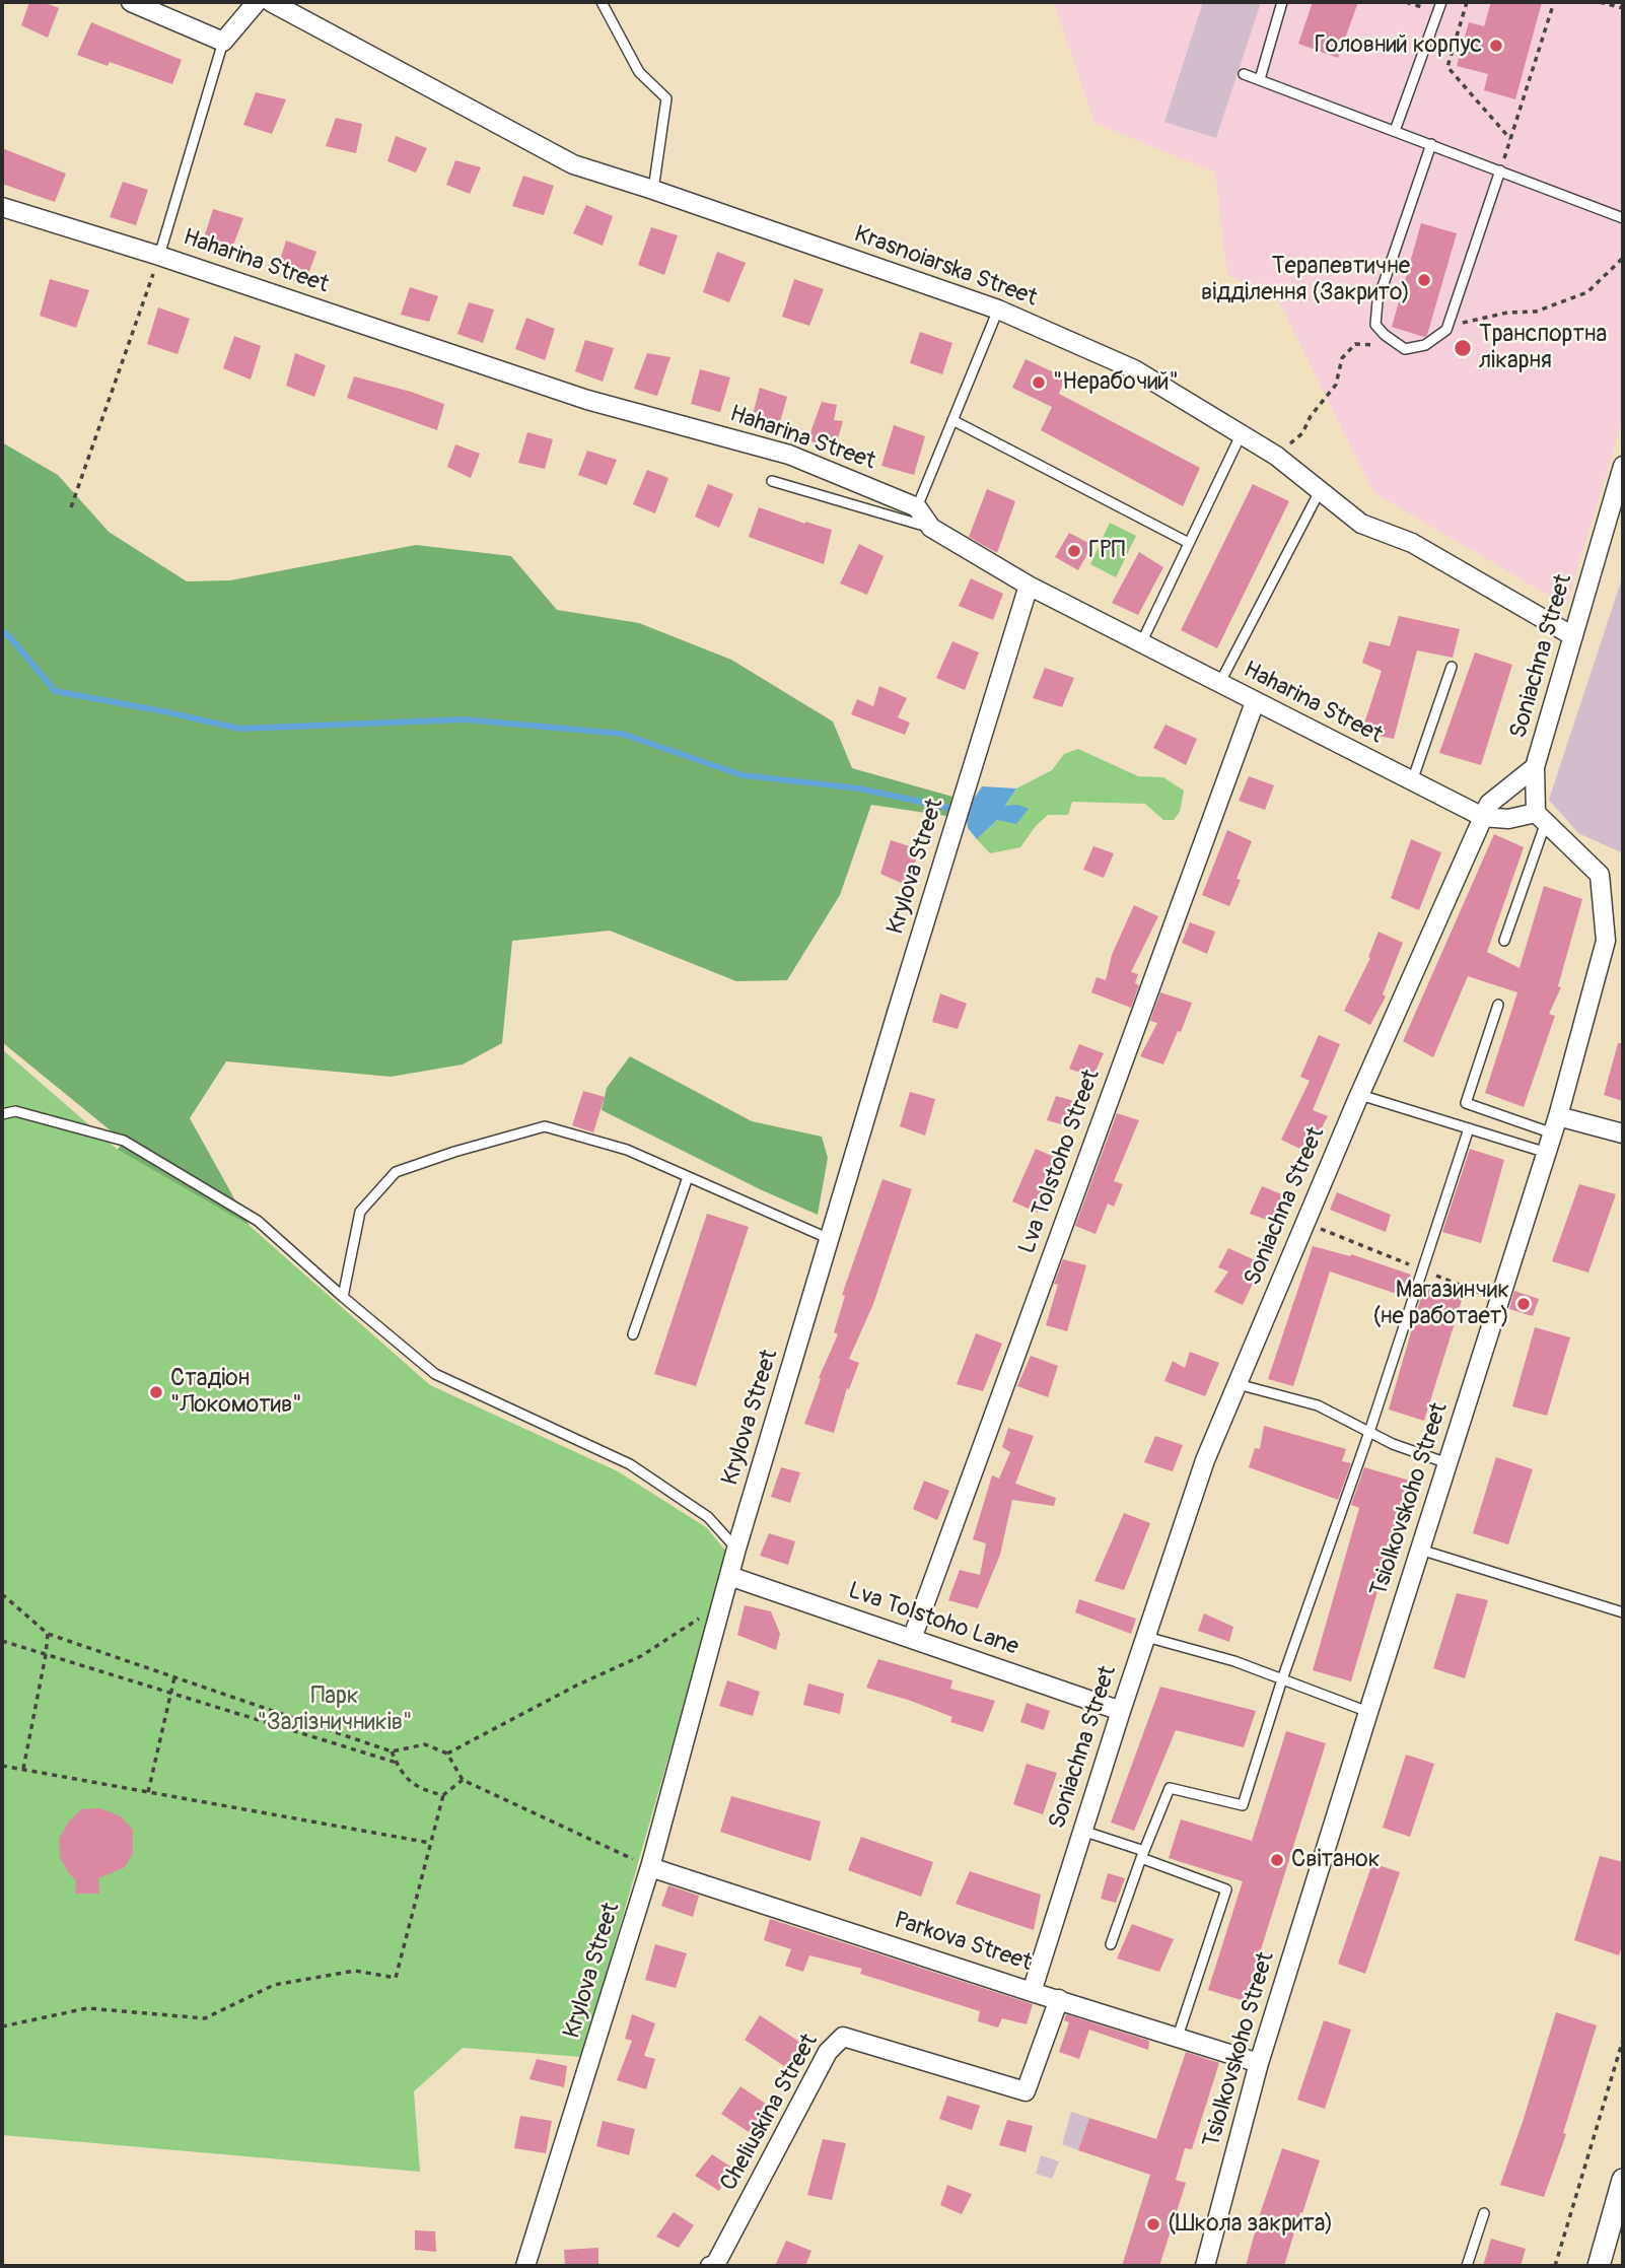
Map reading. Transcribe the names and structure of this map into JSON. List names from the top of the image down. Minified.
{"streets":{"street":["Haharina Street","Krasnoiarska Street","Soniachna Street","Krylova Street","Lva Tolstoho Street","Tsiolkovskoho Street","Lva Tolstoho Lane","Parkova Street","Cheliuskina Street"]},"crossings":[["Haharina Street","Soniachna Street"],["Haharina Street","Krylova Street"],["Haharina Street","Lva Tolstoho Street"],["Haharina Street","Tsiolkovskoho Street"],["Krasnoiarska Street","Soniachna Street"],["Soniachna Street","Lva Tolstoho Lane"],["Soniachna Street","Parkova Street"],["Krylova Street","Lva Tolstoho Lane"],["Krylova Street","Parkova Street"],["Lva Tolstoho Street","Lva Tolstoho Lane"],["Tsiolkovskoho Street","Parkova Street"],["Parkova Street","Cheliuskina Street"]],"parks":["Парк \"Залізничників\""],"places":["Головний корпус","Терапевтичне відділення (Закрито)","Транспортна лікарня","\"Нерабочий\"","ГРП","Магазинчик (не работает)","Стадіон \"Локомотив\"","Світанок","(Школа закрита)"]}
